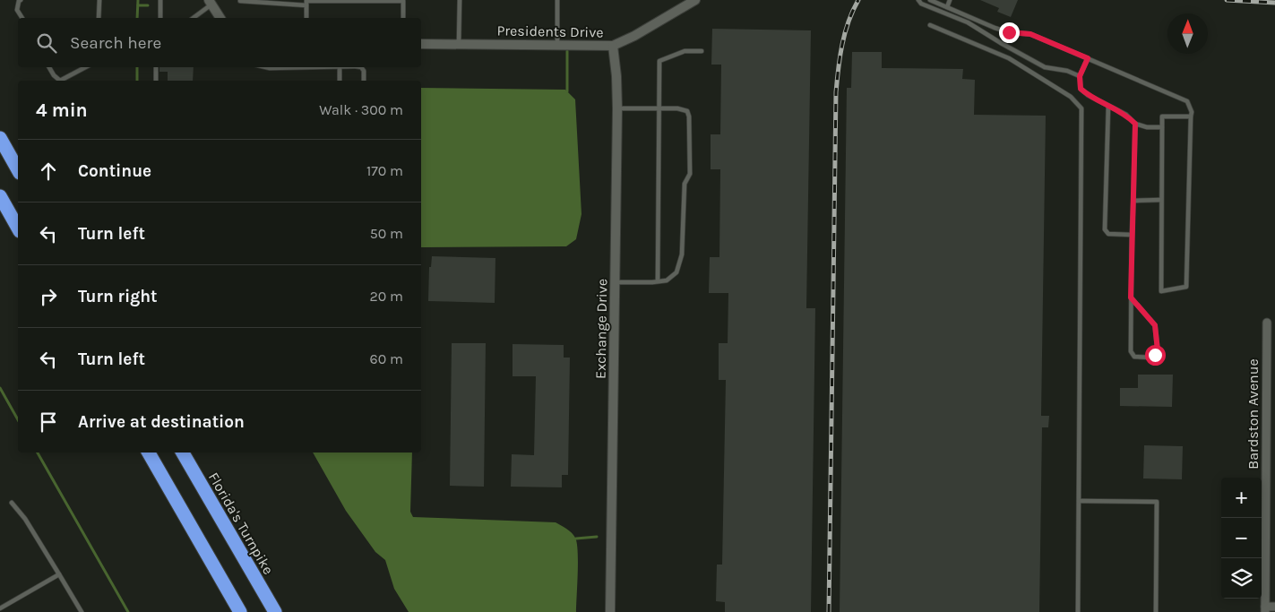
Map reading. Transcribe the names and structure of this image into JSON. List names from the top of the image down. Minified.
{"streets":{"highway":["Florida's Turnpike"],"street":["Presidents Drive","Exchange Drive","Bardston Avenue"]},"crossings":[["Presidents Drive","Exchange Drive"]],"north":"top","page":{"search":"Search here","heading":["4 min","Walk · 300 m"],"list":[["Continue","170 m"],["Turn left","50 m"],["Turn right","20 m"],["Turn left","60 m"],"Arrive at destination"],"map_buttons":["+","−"]}}
